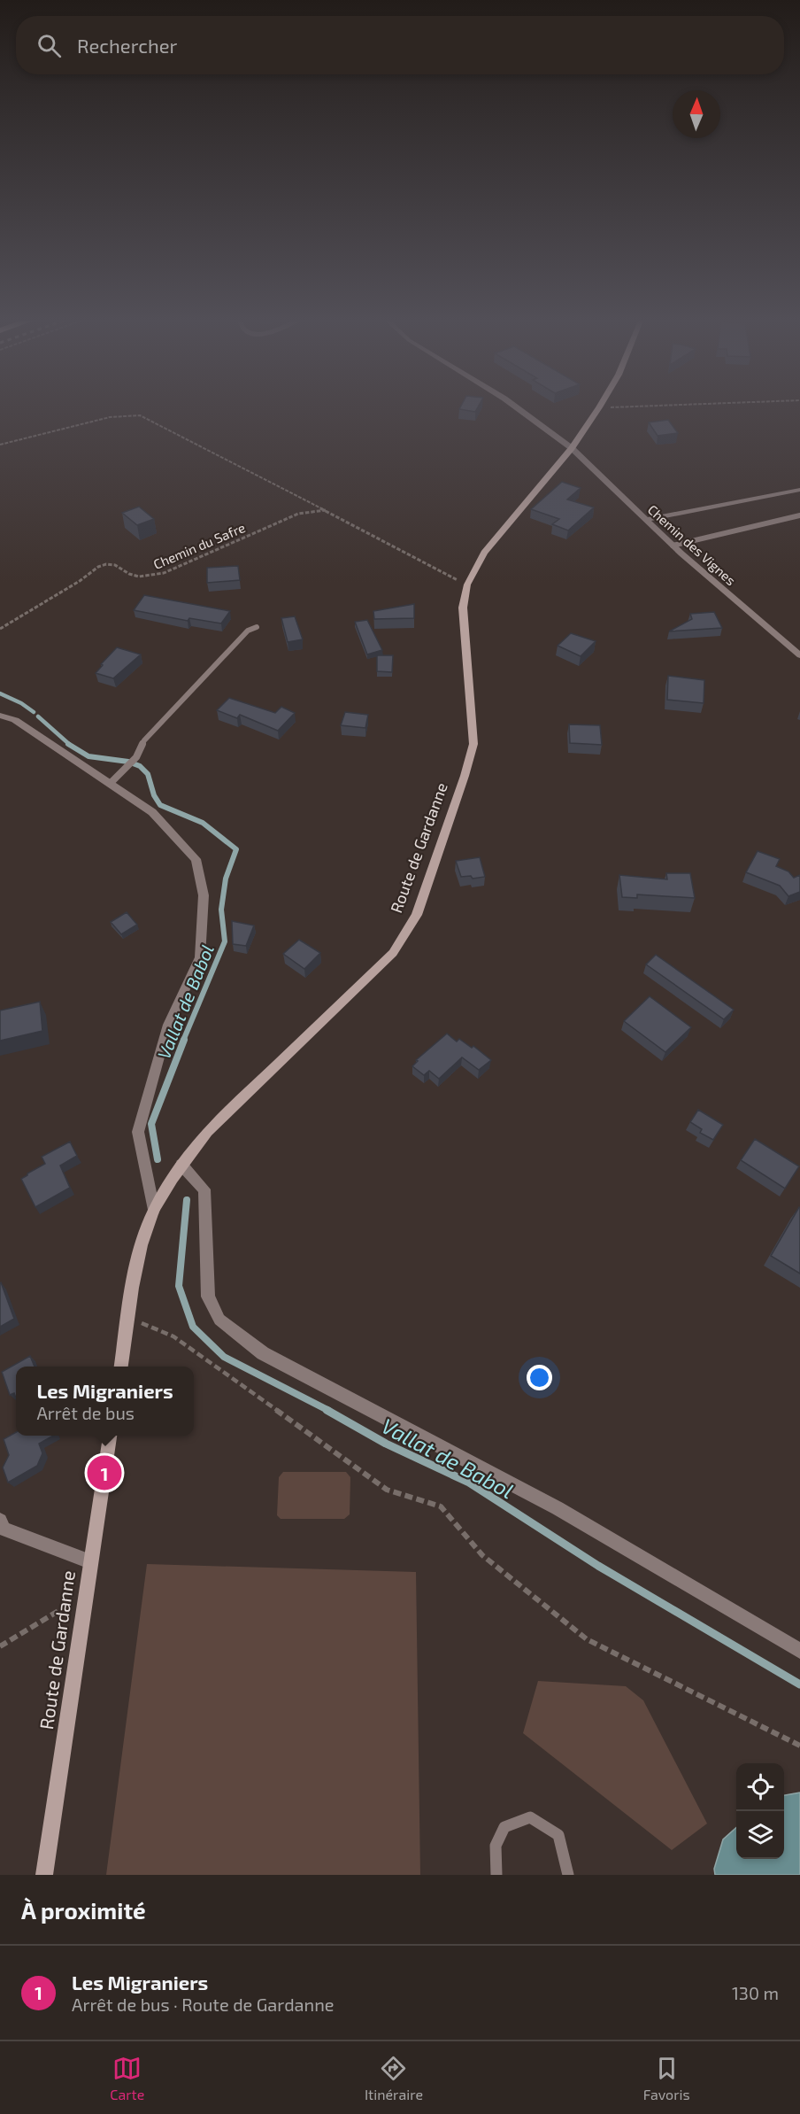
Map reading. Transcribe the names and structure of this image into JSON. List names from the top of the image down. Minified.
{"streets":{"street":["Chemin des Vignes","Route de Gardanne"],"path":["Chemin du Safre"]},"crossings":[["Chemin des Vignes","Route de Gardanne"]],"water":["Vallat de Babol"],"north":"top","page":{"search":"Rechercher","popup":["Les Migraniers","Arrêt de bus"],"pins":"1","heading":"À proximité","list":[{"mark":"1","name":"Les Migraniers","note":"Arrêt de bus · Route de Gardanne","value":"130 m"}],"nav":["Carte","Itinéraire","Favoris"]}}
